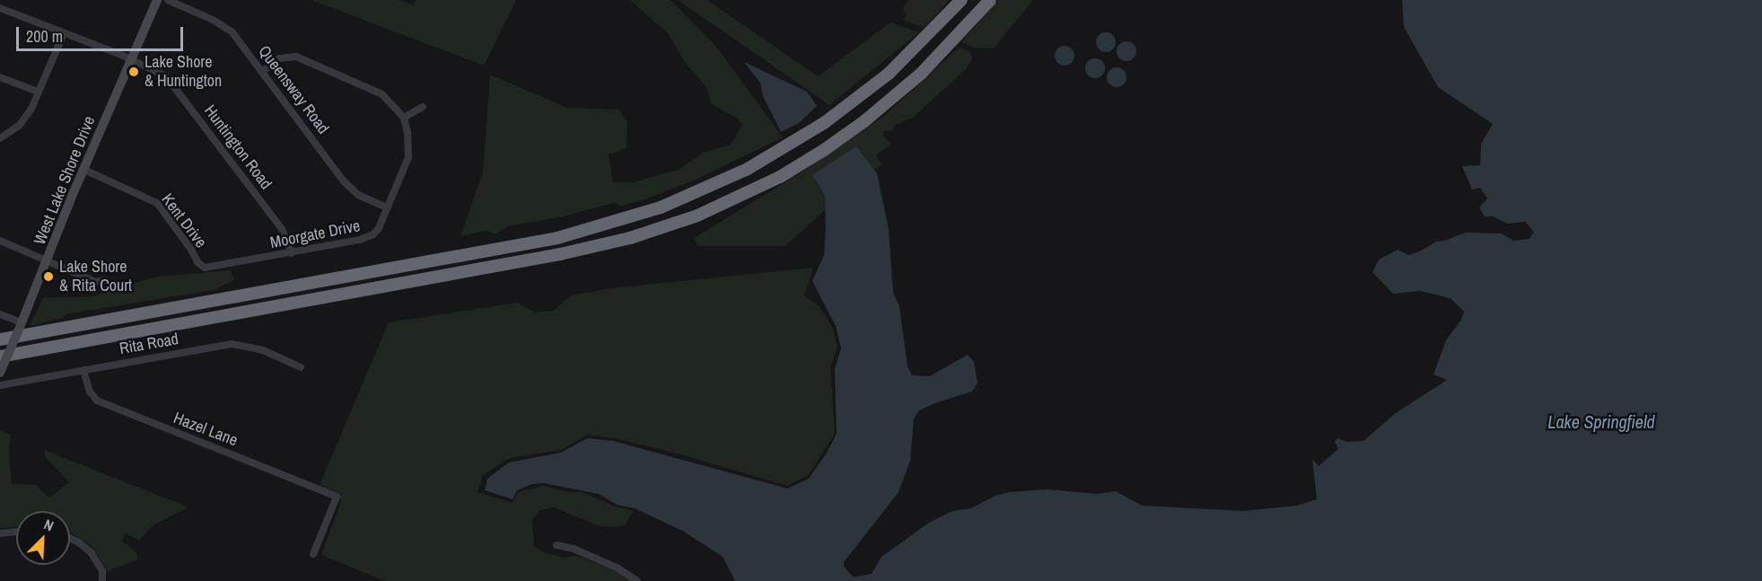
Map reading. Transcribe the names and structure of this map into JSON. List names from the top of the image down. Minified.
{"streets":{"street":["Queensway Road","Huntington Road","West Lake Shore Drive","Kent Drive","Moorgate Drive","Rita Road","Hazel Lane"]},"crossings":[["Queensway Road","Moorgate Drive"],["Huntington Road","West Lake Shore Drive"],["Huntington Road","Moorgate Drive"],["West Lake Shore Drive","Kent Drive"],["Kent Drive","Moorgate Drive"],["Rita Road","Hazel Lane"]],"water":["Lake Springfield"],"places":["Lake Shore & Huntington","Lake Shore & Rita Court"],"scale_bar":"200 m","north":"top right"}
